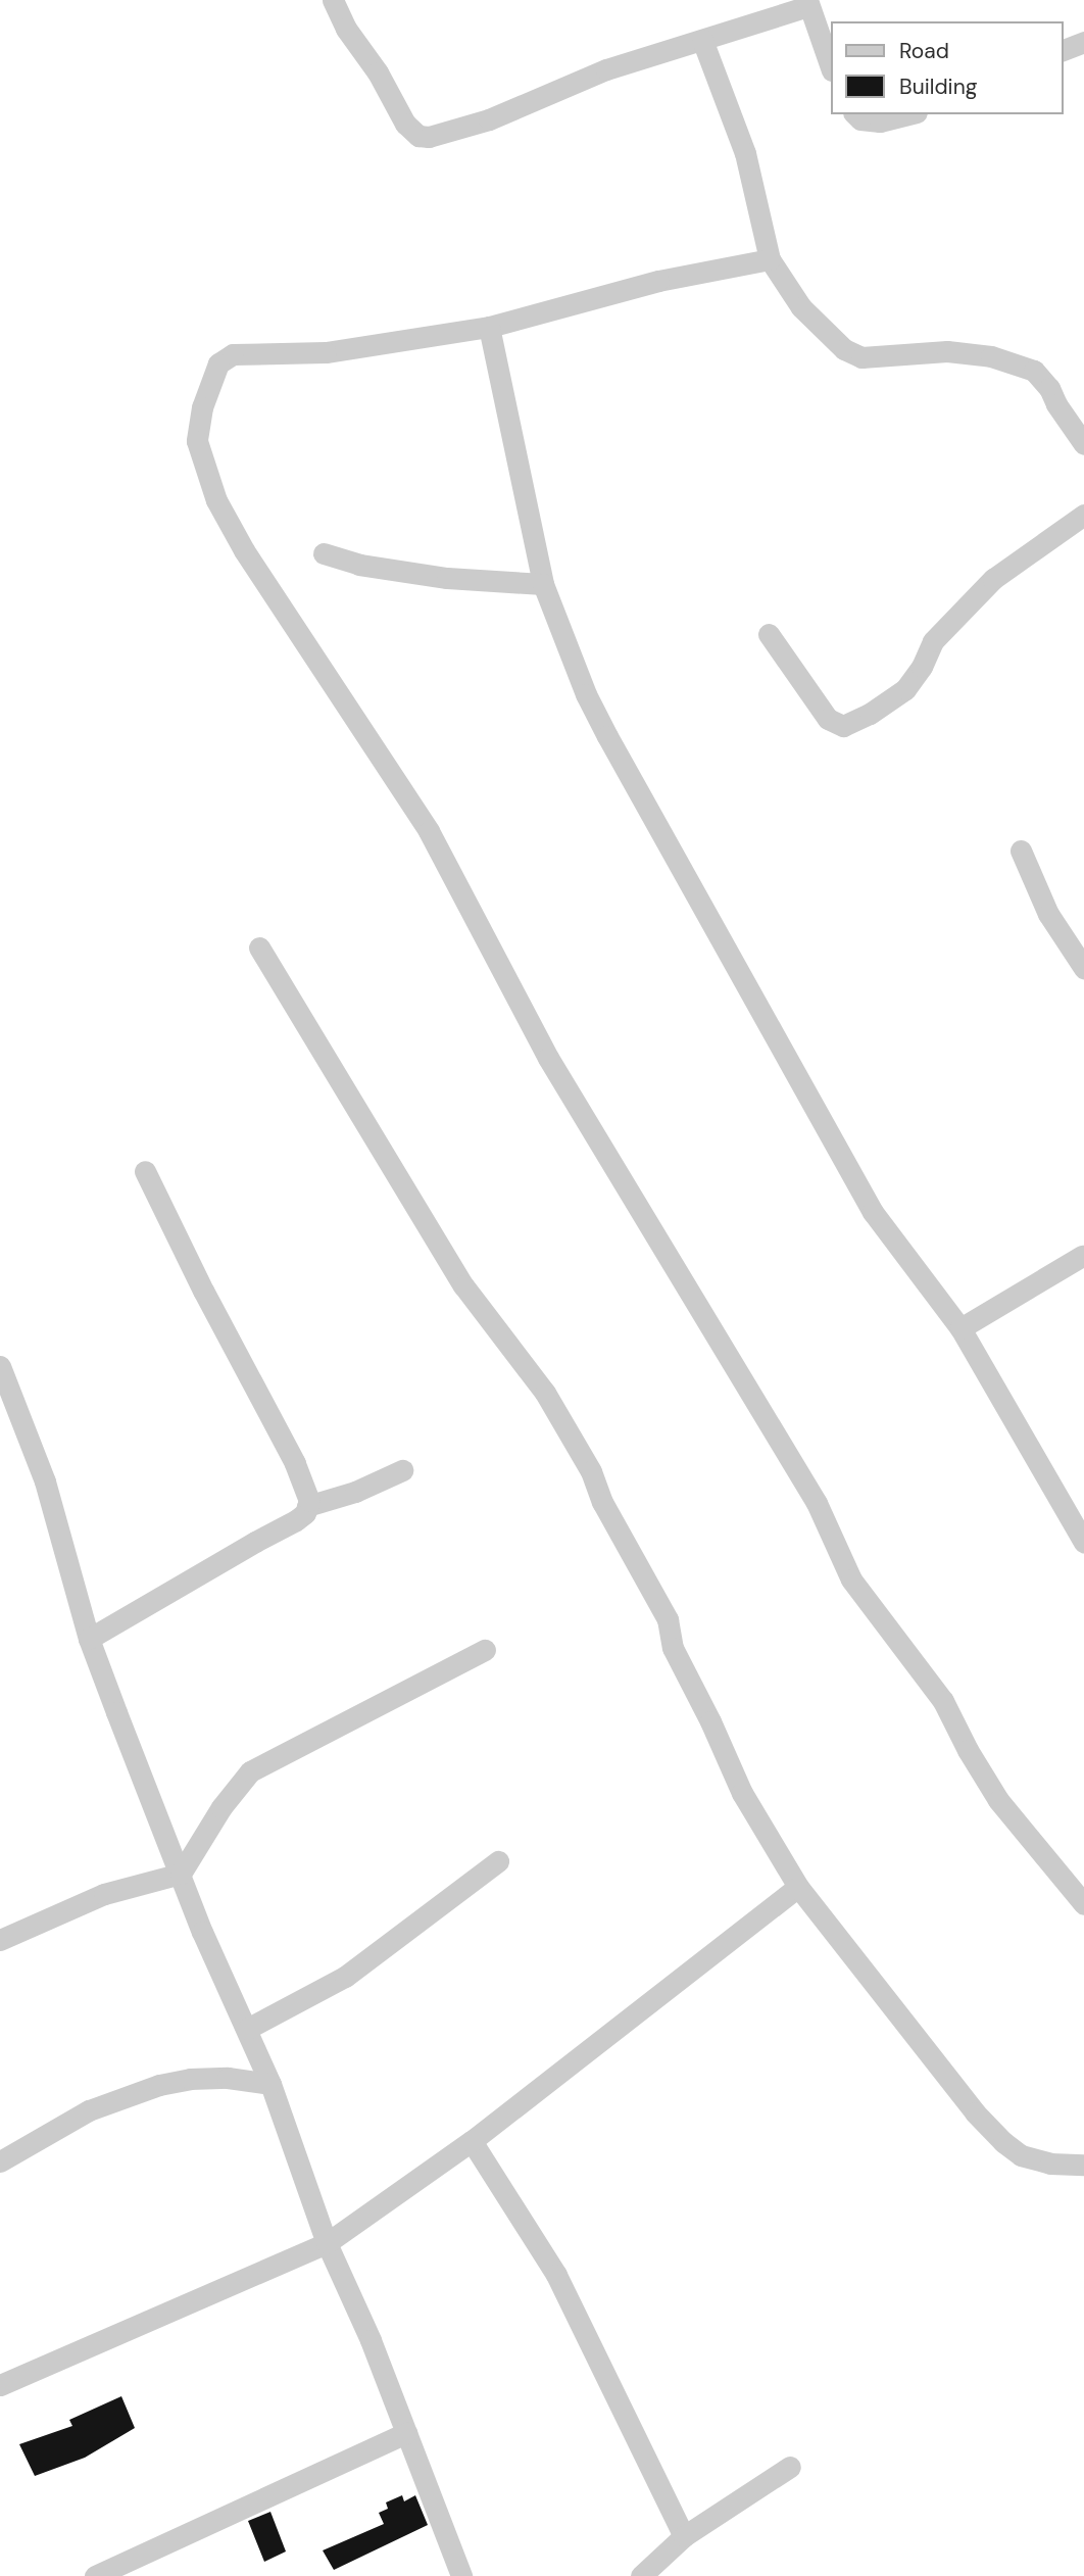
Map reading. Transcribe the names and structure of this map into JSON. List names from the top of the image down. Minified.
{"legend":["Road","Building"]}
